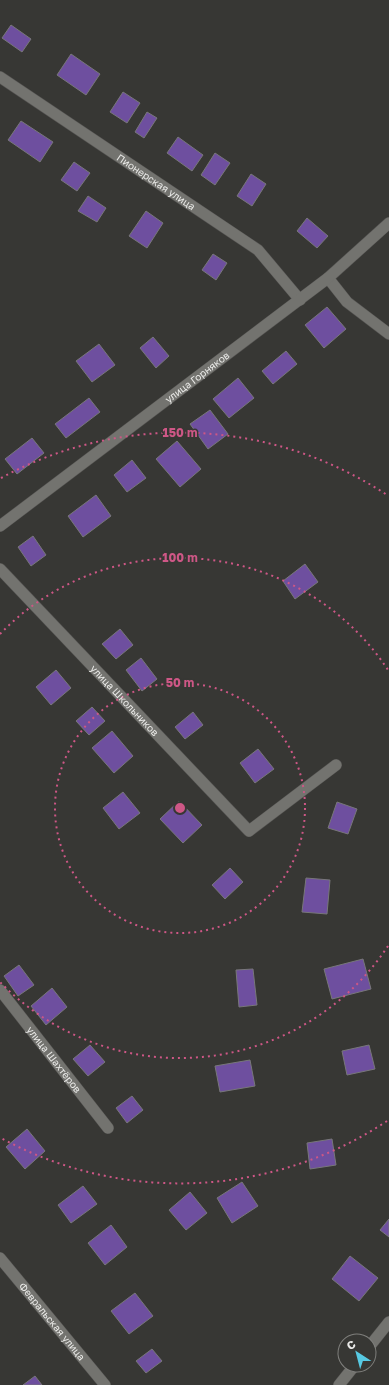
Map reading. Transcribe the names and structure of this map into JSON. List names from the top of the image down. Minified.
{"streets":{"street":["Пионерская улица","улица Горняков","улица Школьников","улица Шахтёров","Февральская улица"]},"crossings":[["Пионерская улица","улица Горняков"]],"north":"top left","rings":["150 m","100 m","50 m"]}
